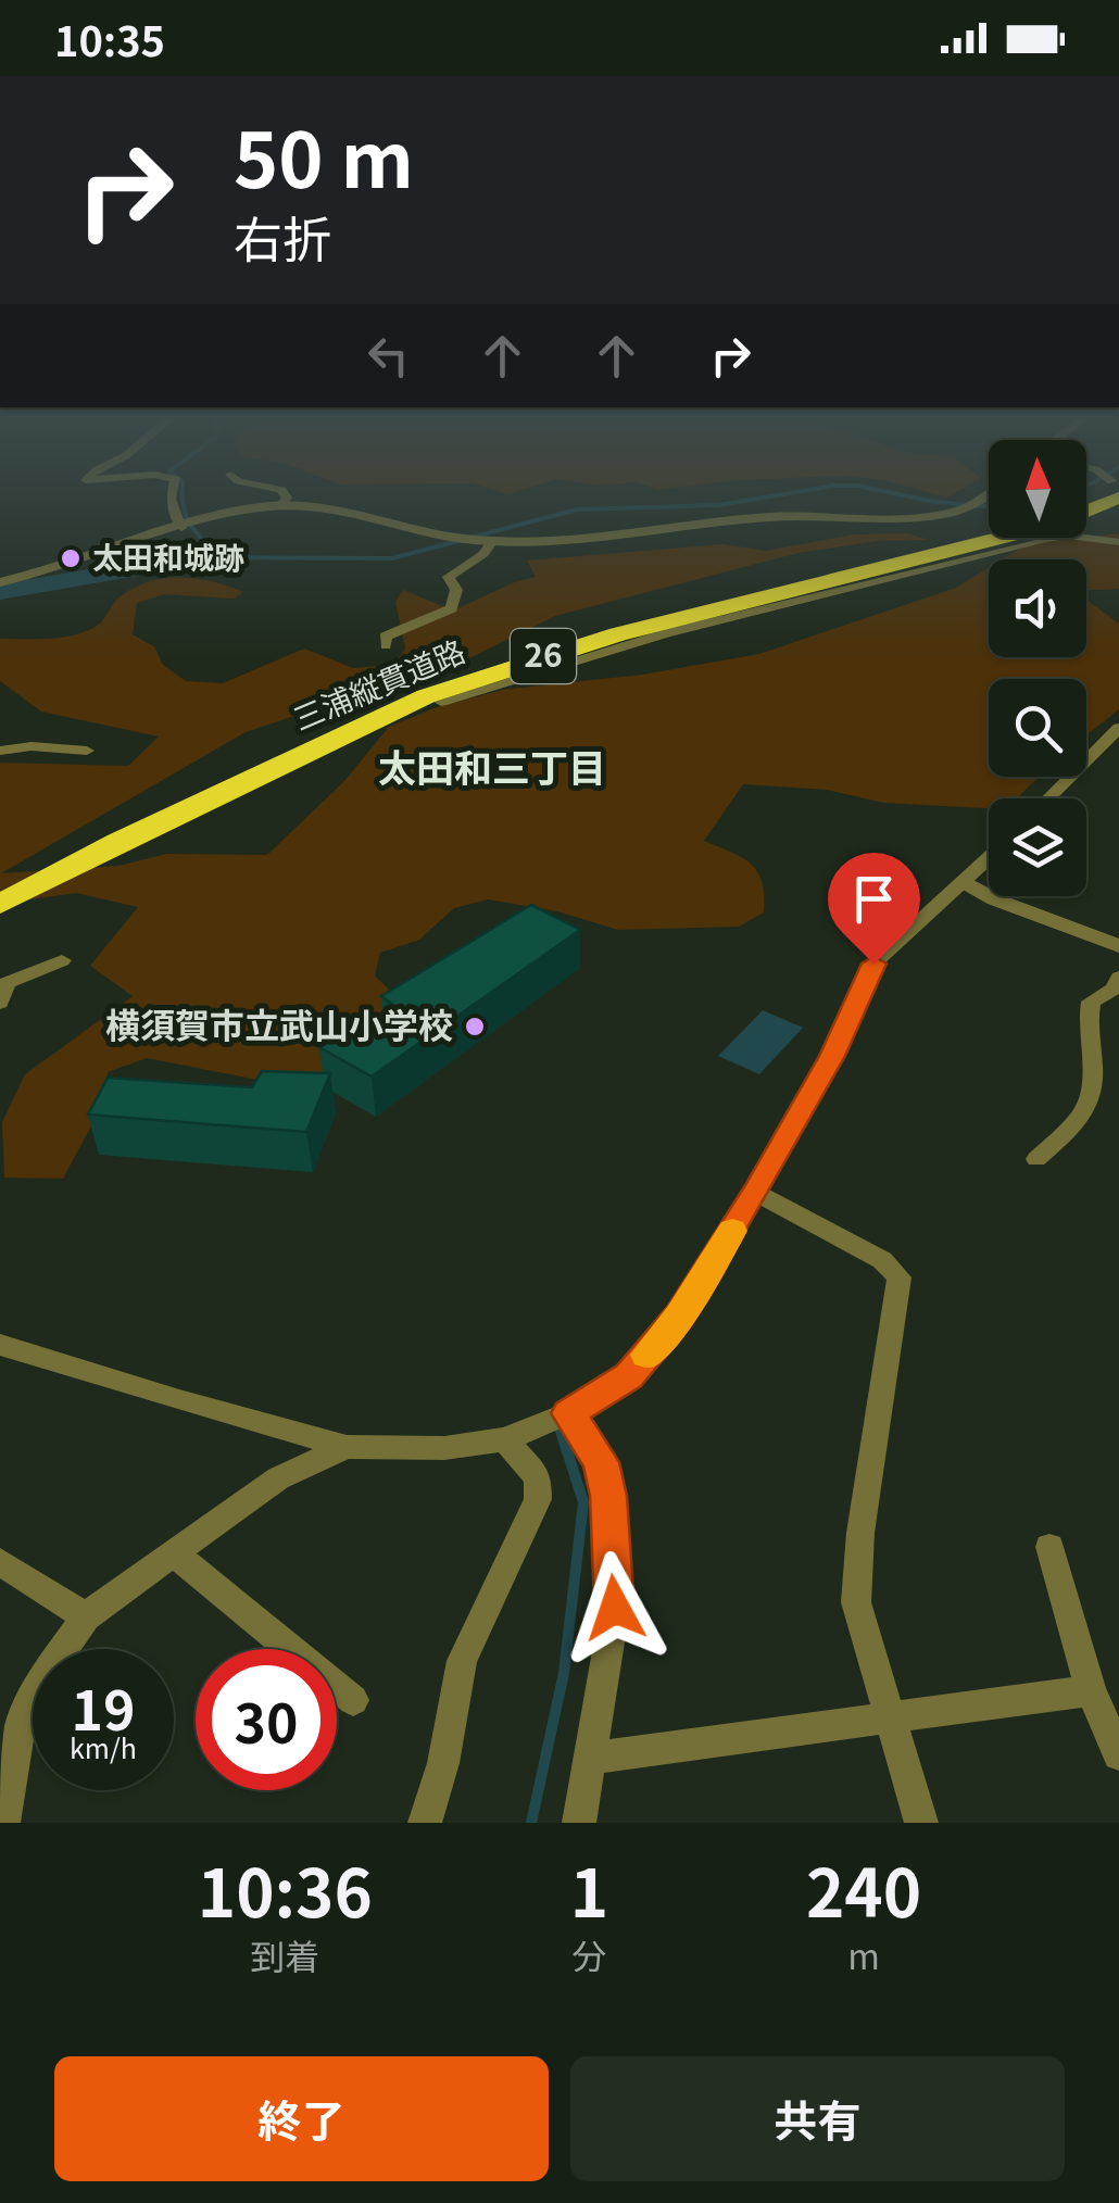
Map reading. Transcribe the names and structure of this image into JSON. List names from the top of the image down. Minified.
{"streets":{"highway":["26","三浦縦貫道路"]},"districts":["太田和三丁目"],"places":["太田和城跡","横須賀市立武山小学校"],"north":"top","page":{"status":"10:35","turn":["50 m","右折"],"speed":"19 km/h","limit":"30","eta":["10:36","到着","1","分","240","m"],"buttons":["終了","共有"]}}
